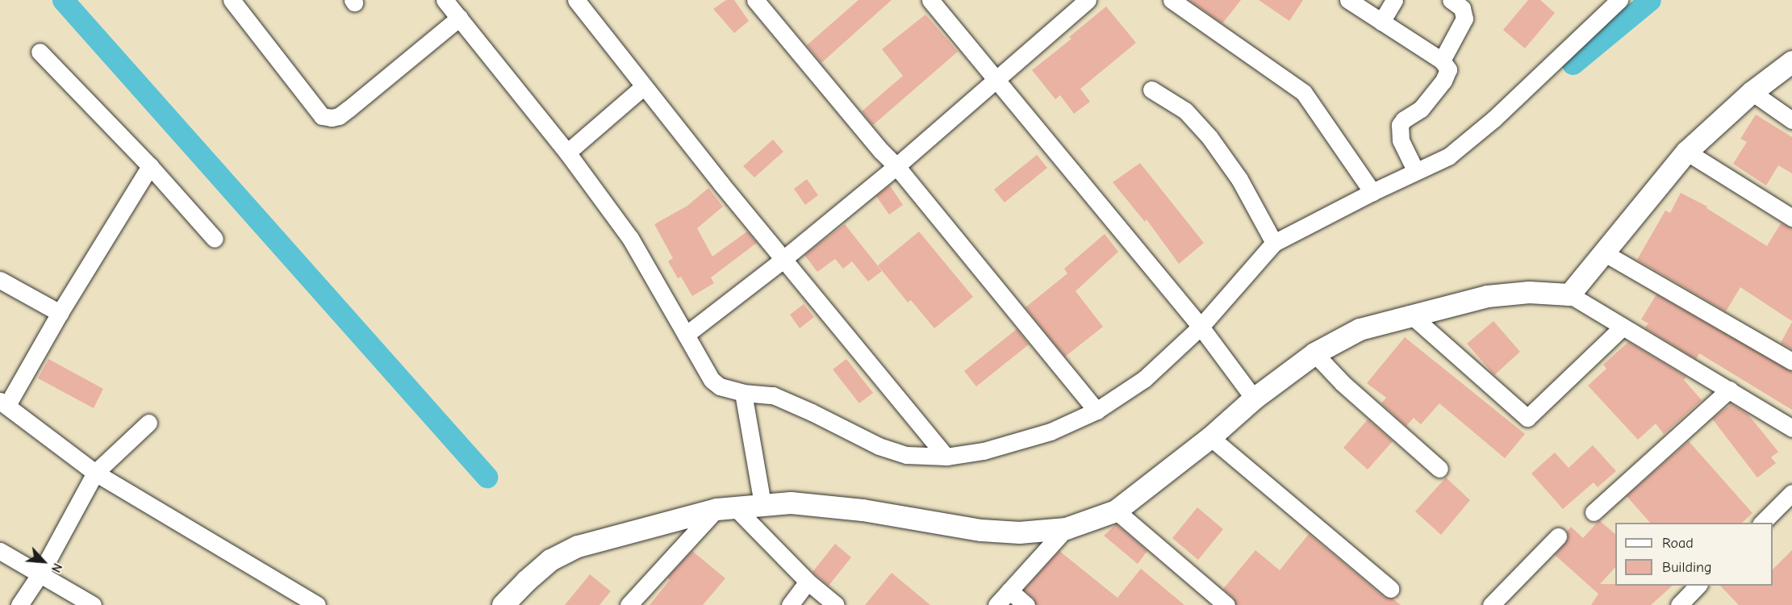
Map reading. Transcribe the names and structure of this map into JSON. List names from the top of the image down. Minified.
{"legend":["Road","Building"],"north":"bottom right"}
